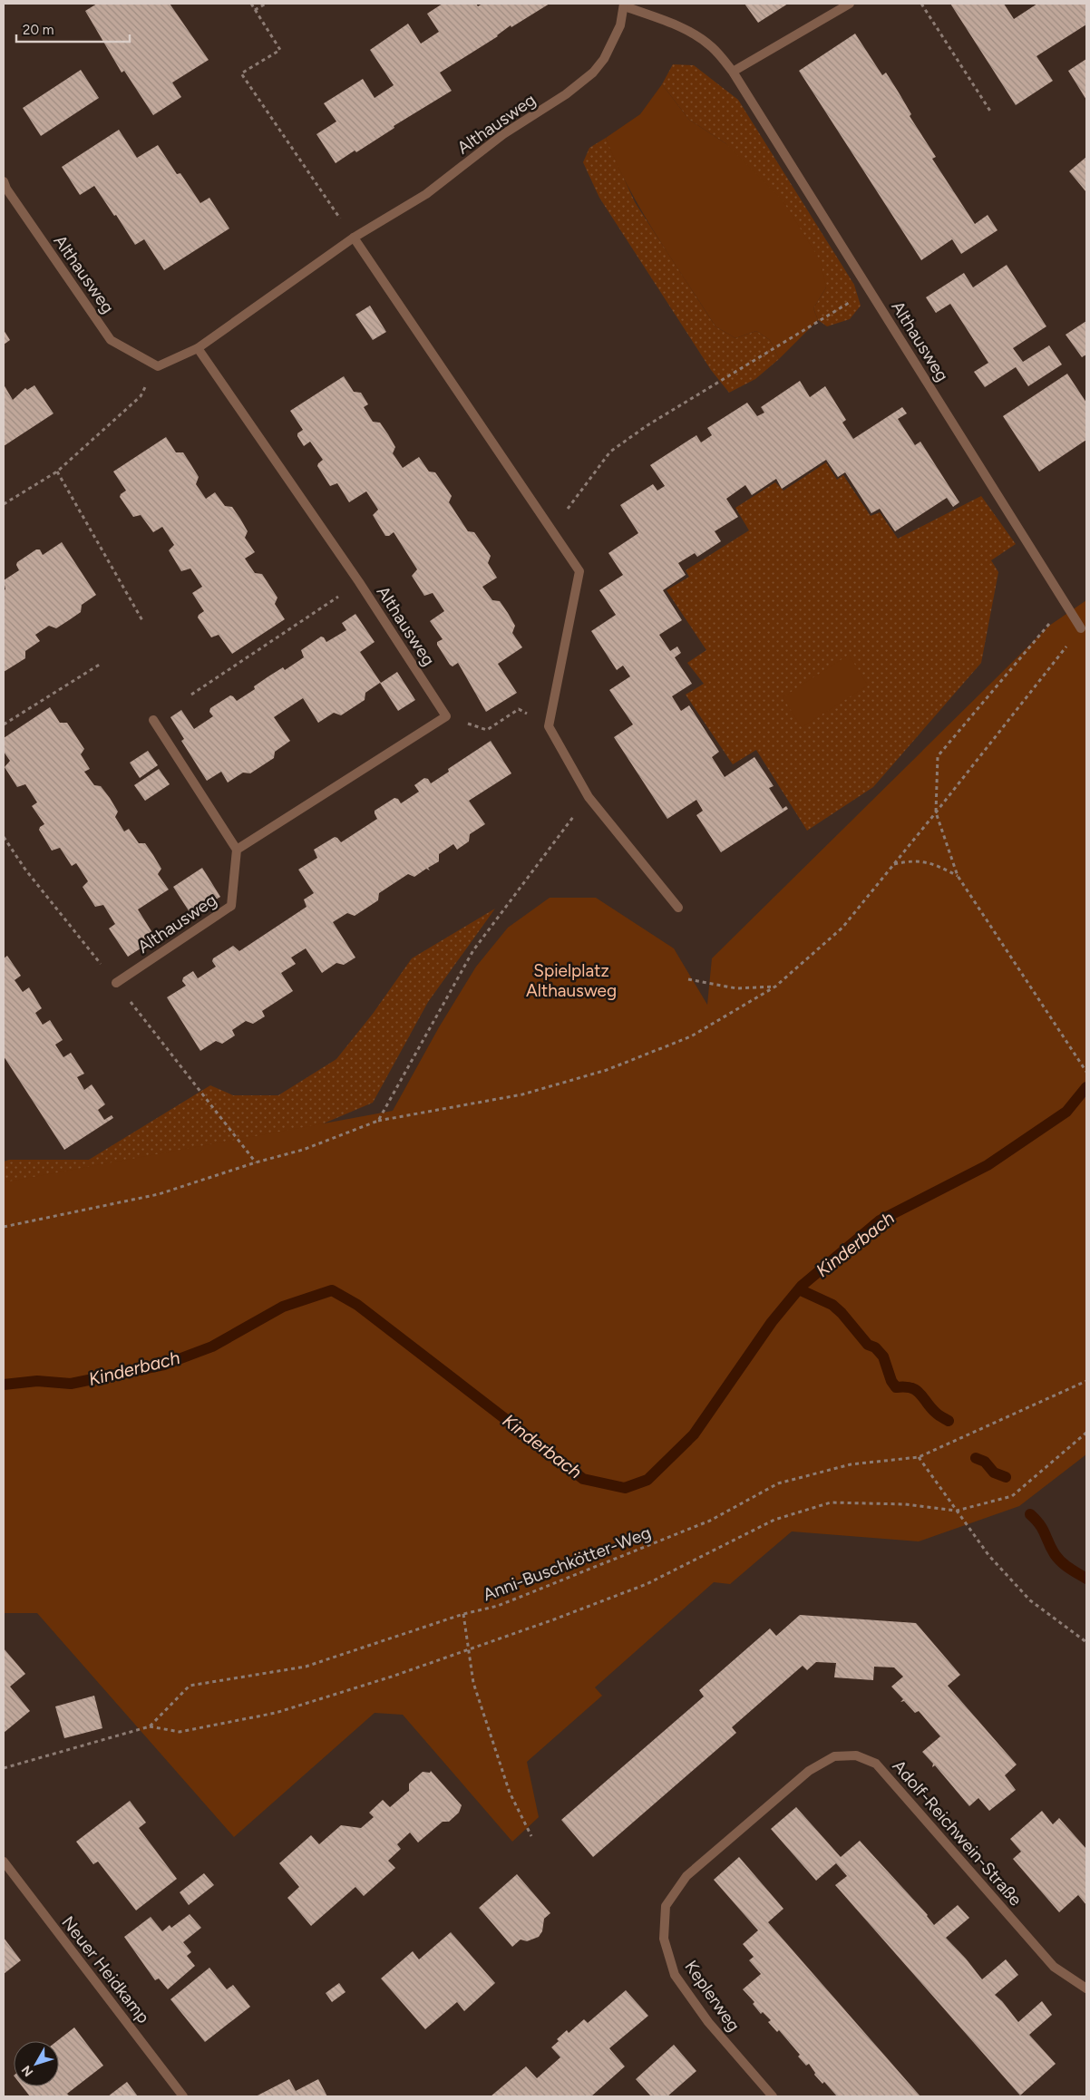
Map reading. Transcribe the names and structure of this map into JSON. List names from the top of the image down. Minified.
{"streets":{"street":["Althausweg","Adolf-Reichwein-Straße","Neuer Heidkamp","Keplerweg"],"path":["Anni-Buschkötter-Weg"]},"crossings":[["Adolf-Reichwein-Straße","Keplerweg"]],"water":["Kinderbach"],"parks":["Spielplatz Althausweg"],"scale_bar":"20 m","north":"bottom left"}
